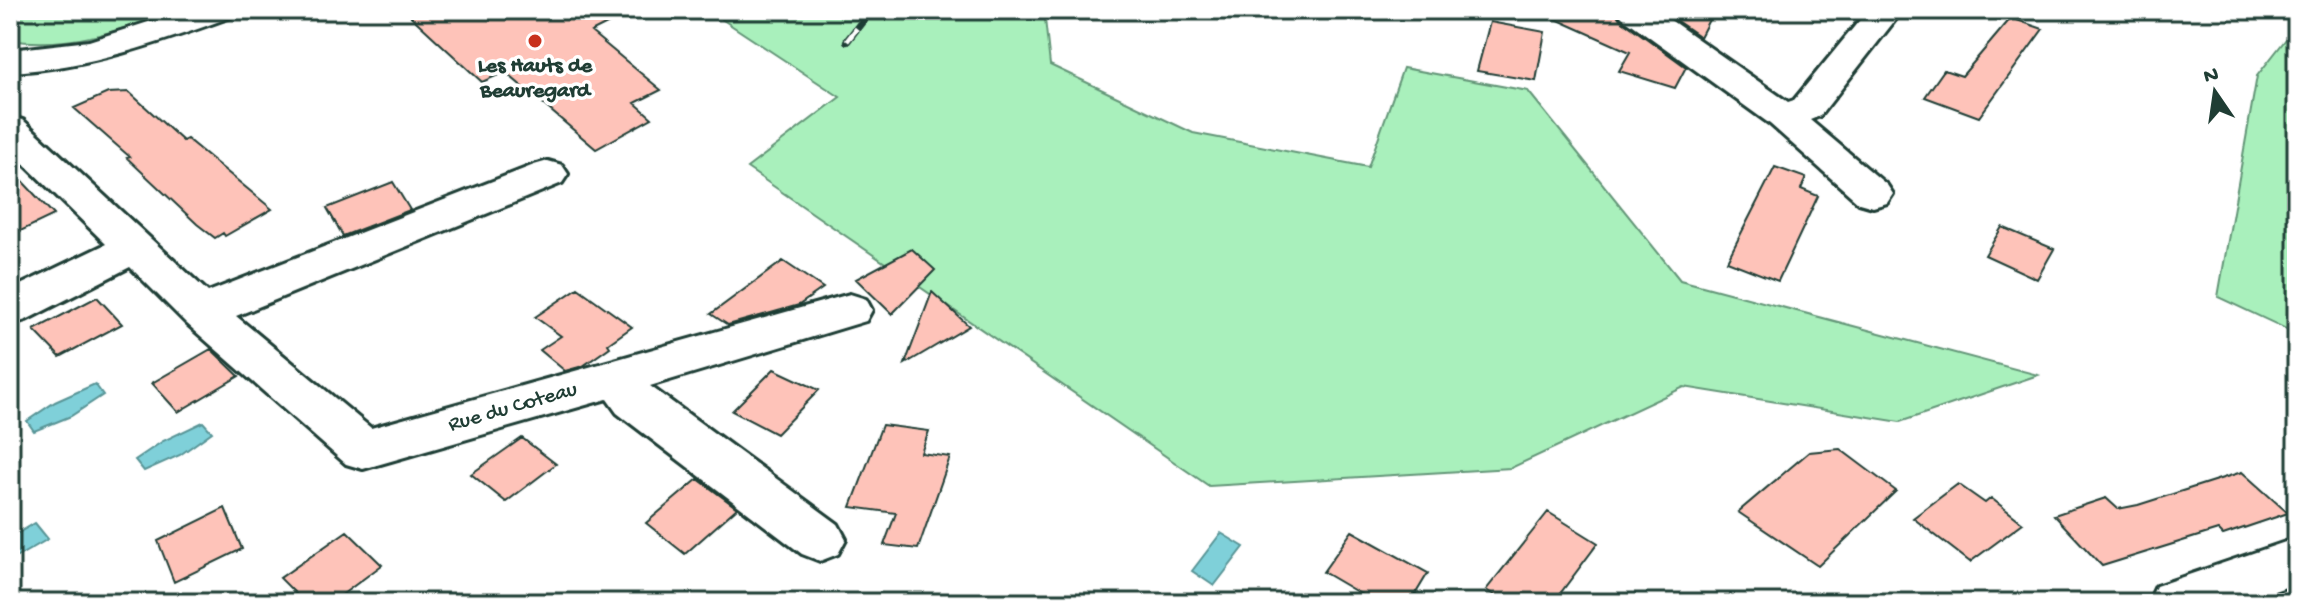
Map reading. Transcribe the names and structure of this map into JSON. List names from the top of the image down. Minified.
{"streets":{"street":["Rue du Coteau"]},"places":["Les Hauts de Beauregard"],"north":"top"}
